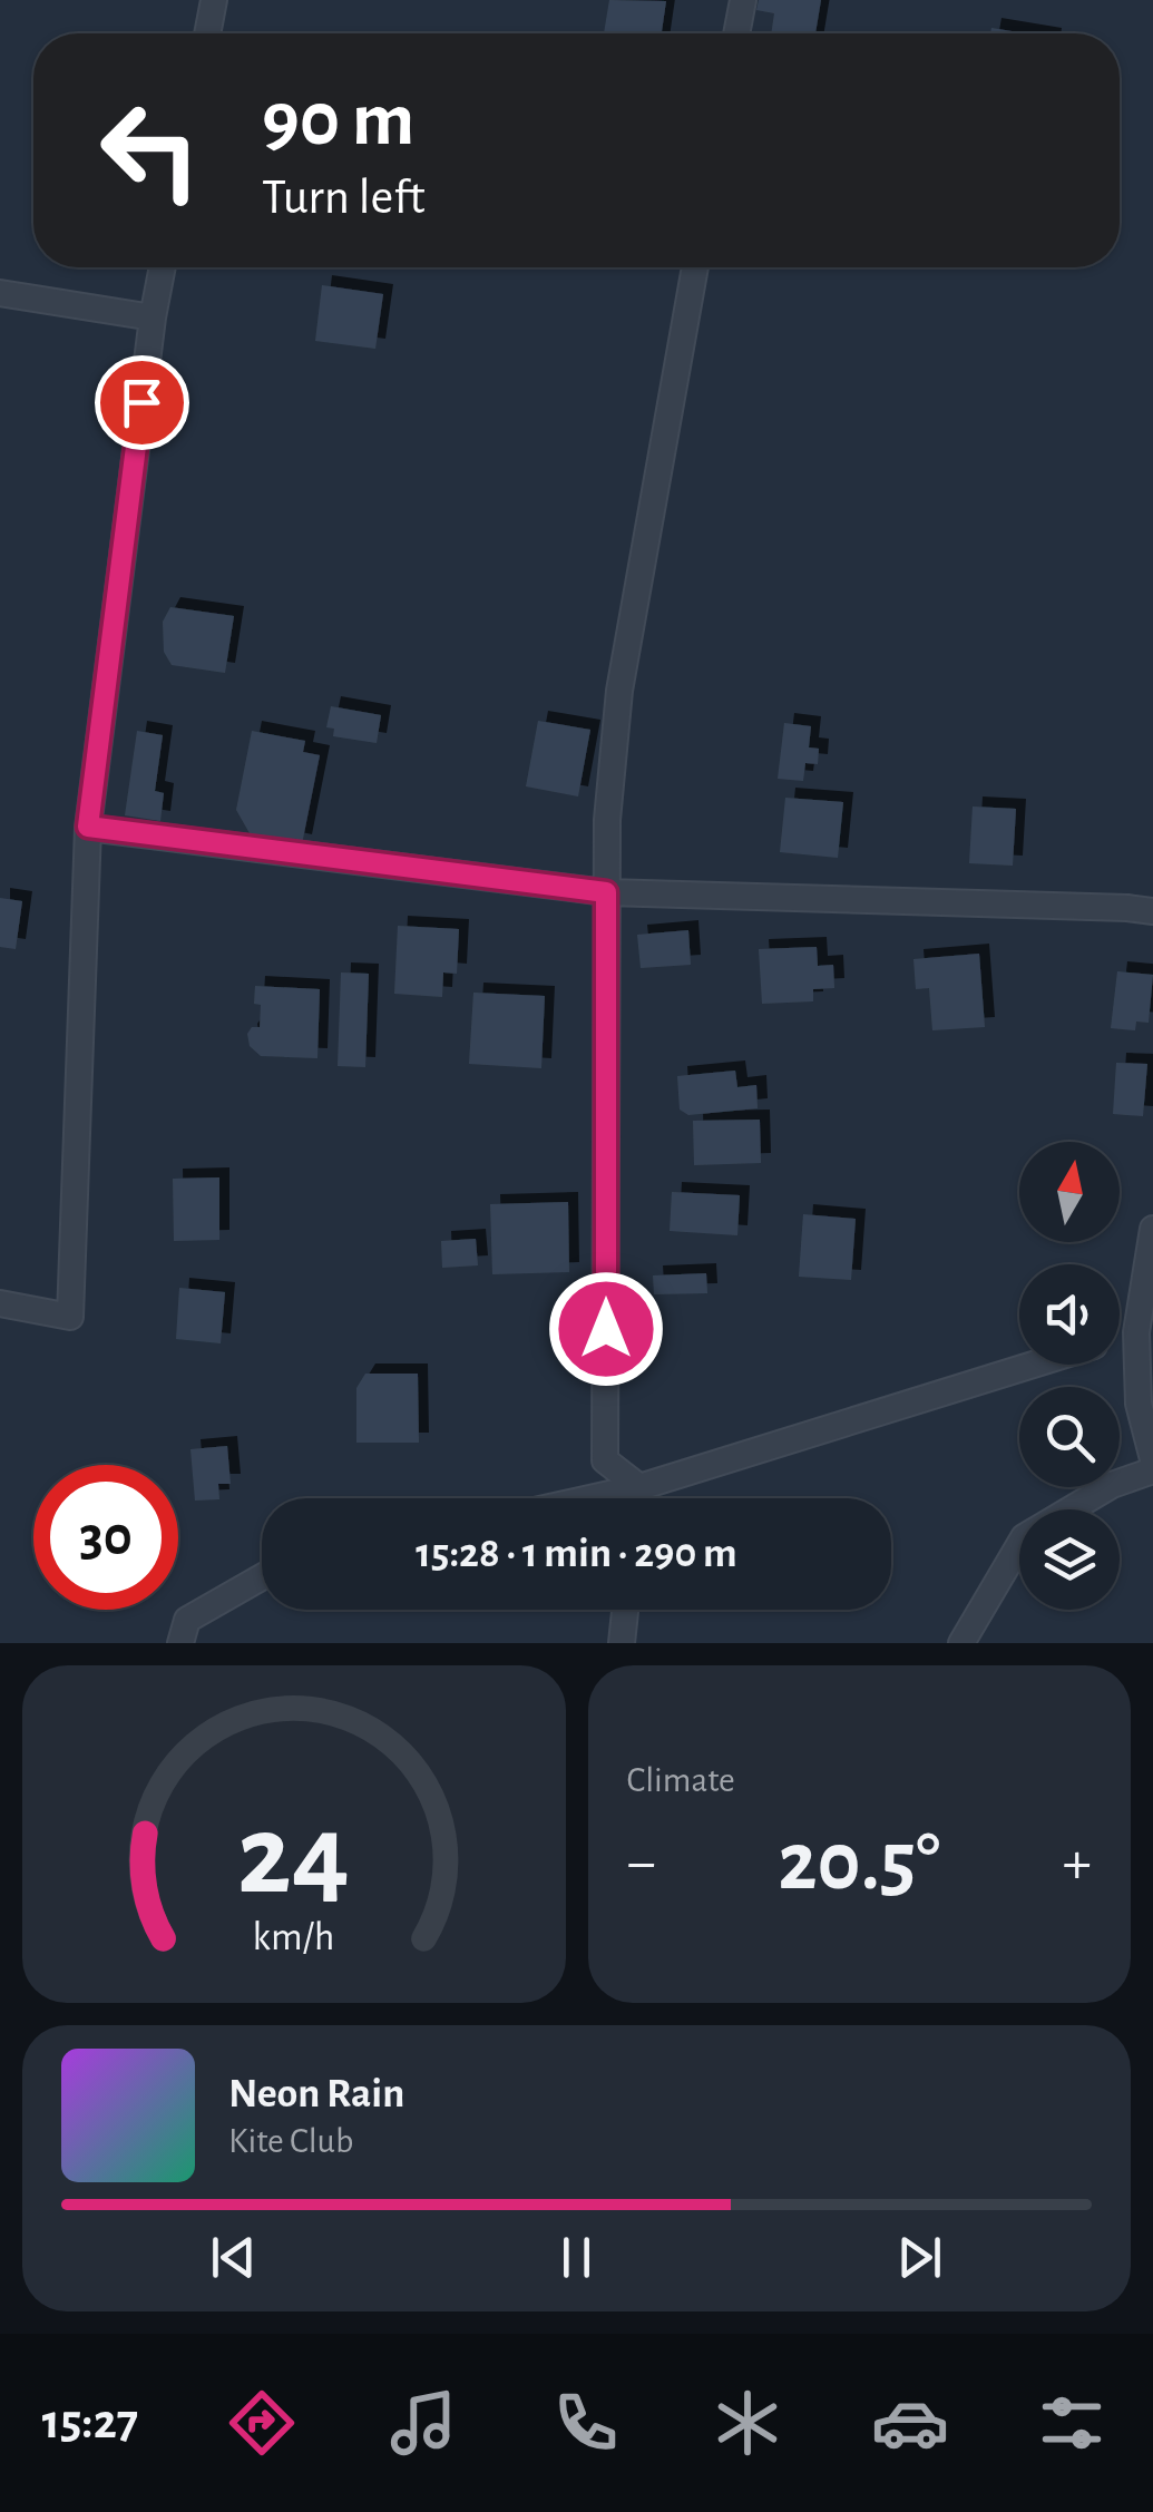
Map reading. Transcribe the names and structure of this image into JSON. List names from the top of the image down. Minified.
{"north":"top","page":{"turn":["90 m","Turn left"],"limit":"30","trip":"15:28 · 1 min · 290 m","tile":"Climate","heat":["−","20.5°","+"],"song":["Neon Rain","Kite Club"],"tabs":"15:27","gauge":["24","km/h"]}}
